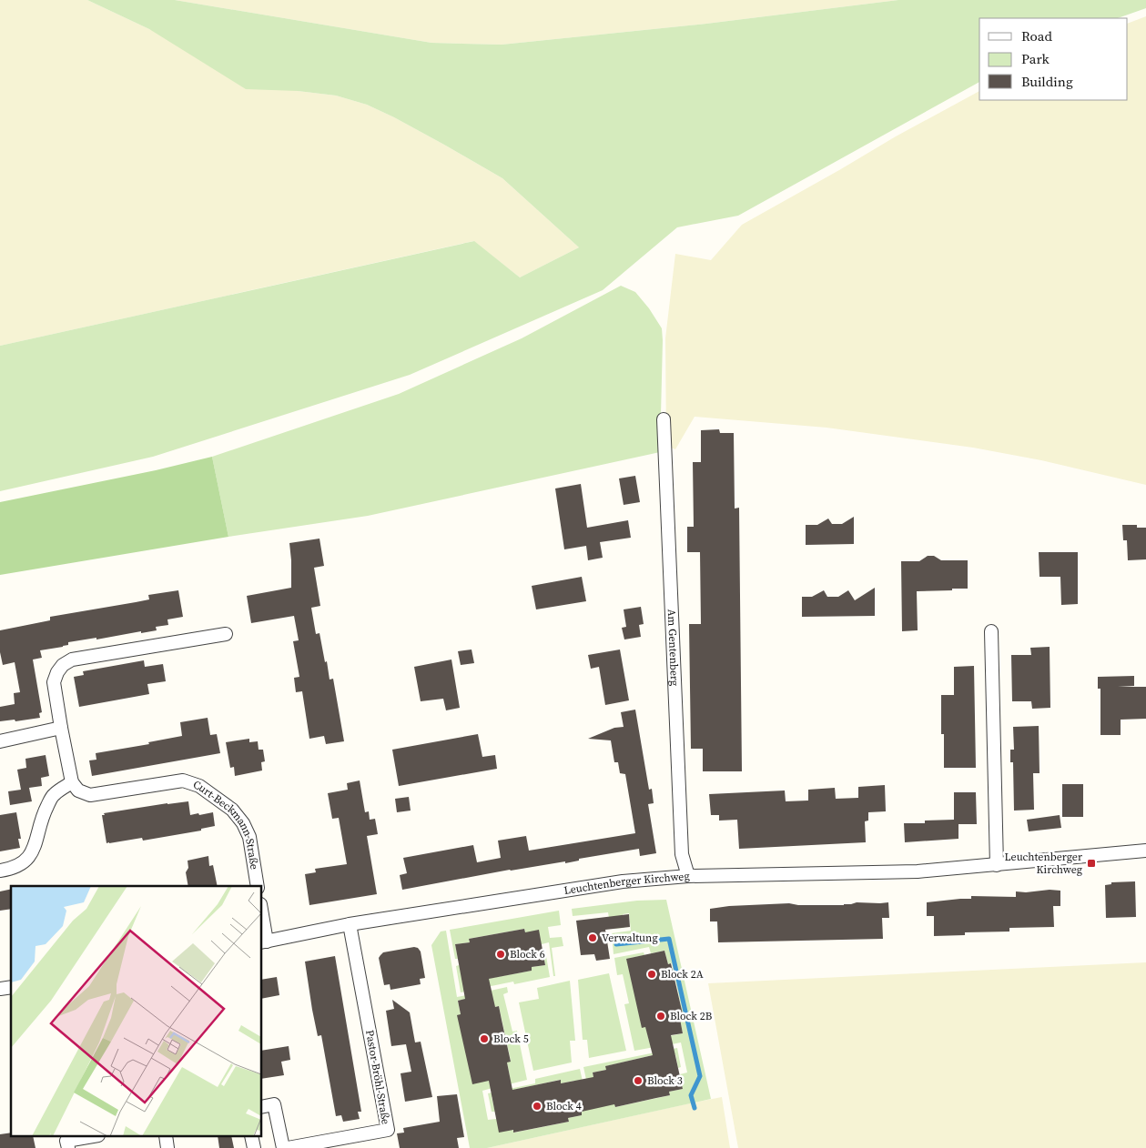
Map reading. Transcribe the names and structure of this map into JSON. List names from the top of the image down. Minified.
{"streets":{"street":["Am Gentenberg","Curt-Beckmann-Straße","Leuchtenberger Kirchweg","Pastor-Bröhl-Straße"]},"crossings":[["Am Gentenberg","Leuchtenberger Kirchweg"],["Leuchtenberger Kirchweg","Pastor-Bröhl-Straße"]],"places":{"transit":["Leuchtenberger Kirchweg"],"other":["Verwaltung","Block 6","Block 2A","Block 2B","Block 5","Block 3","Block 4"]},"legend":["Road","Park","Building"]}
